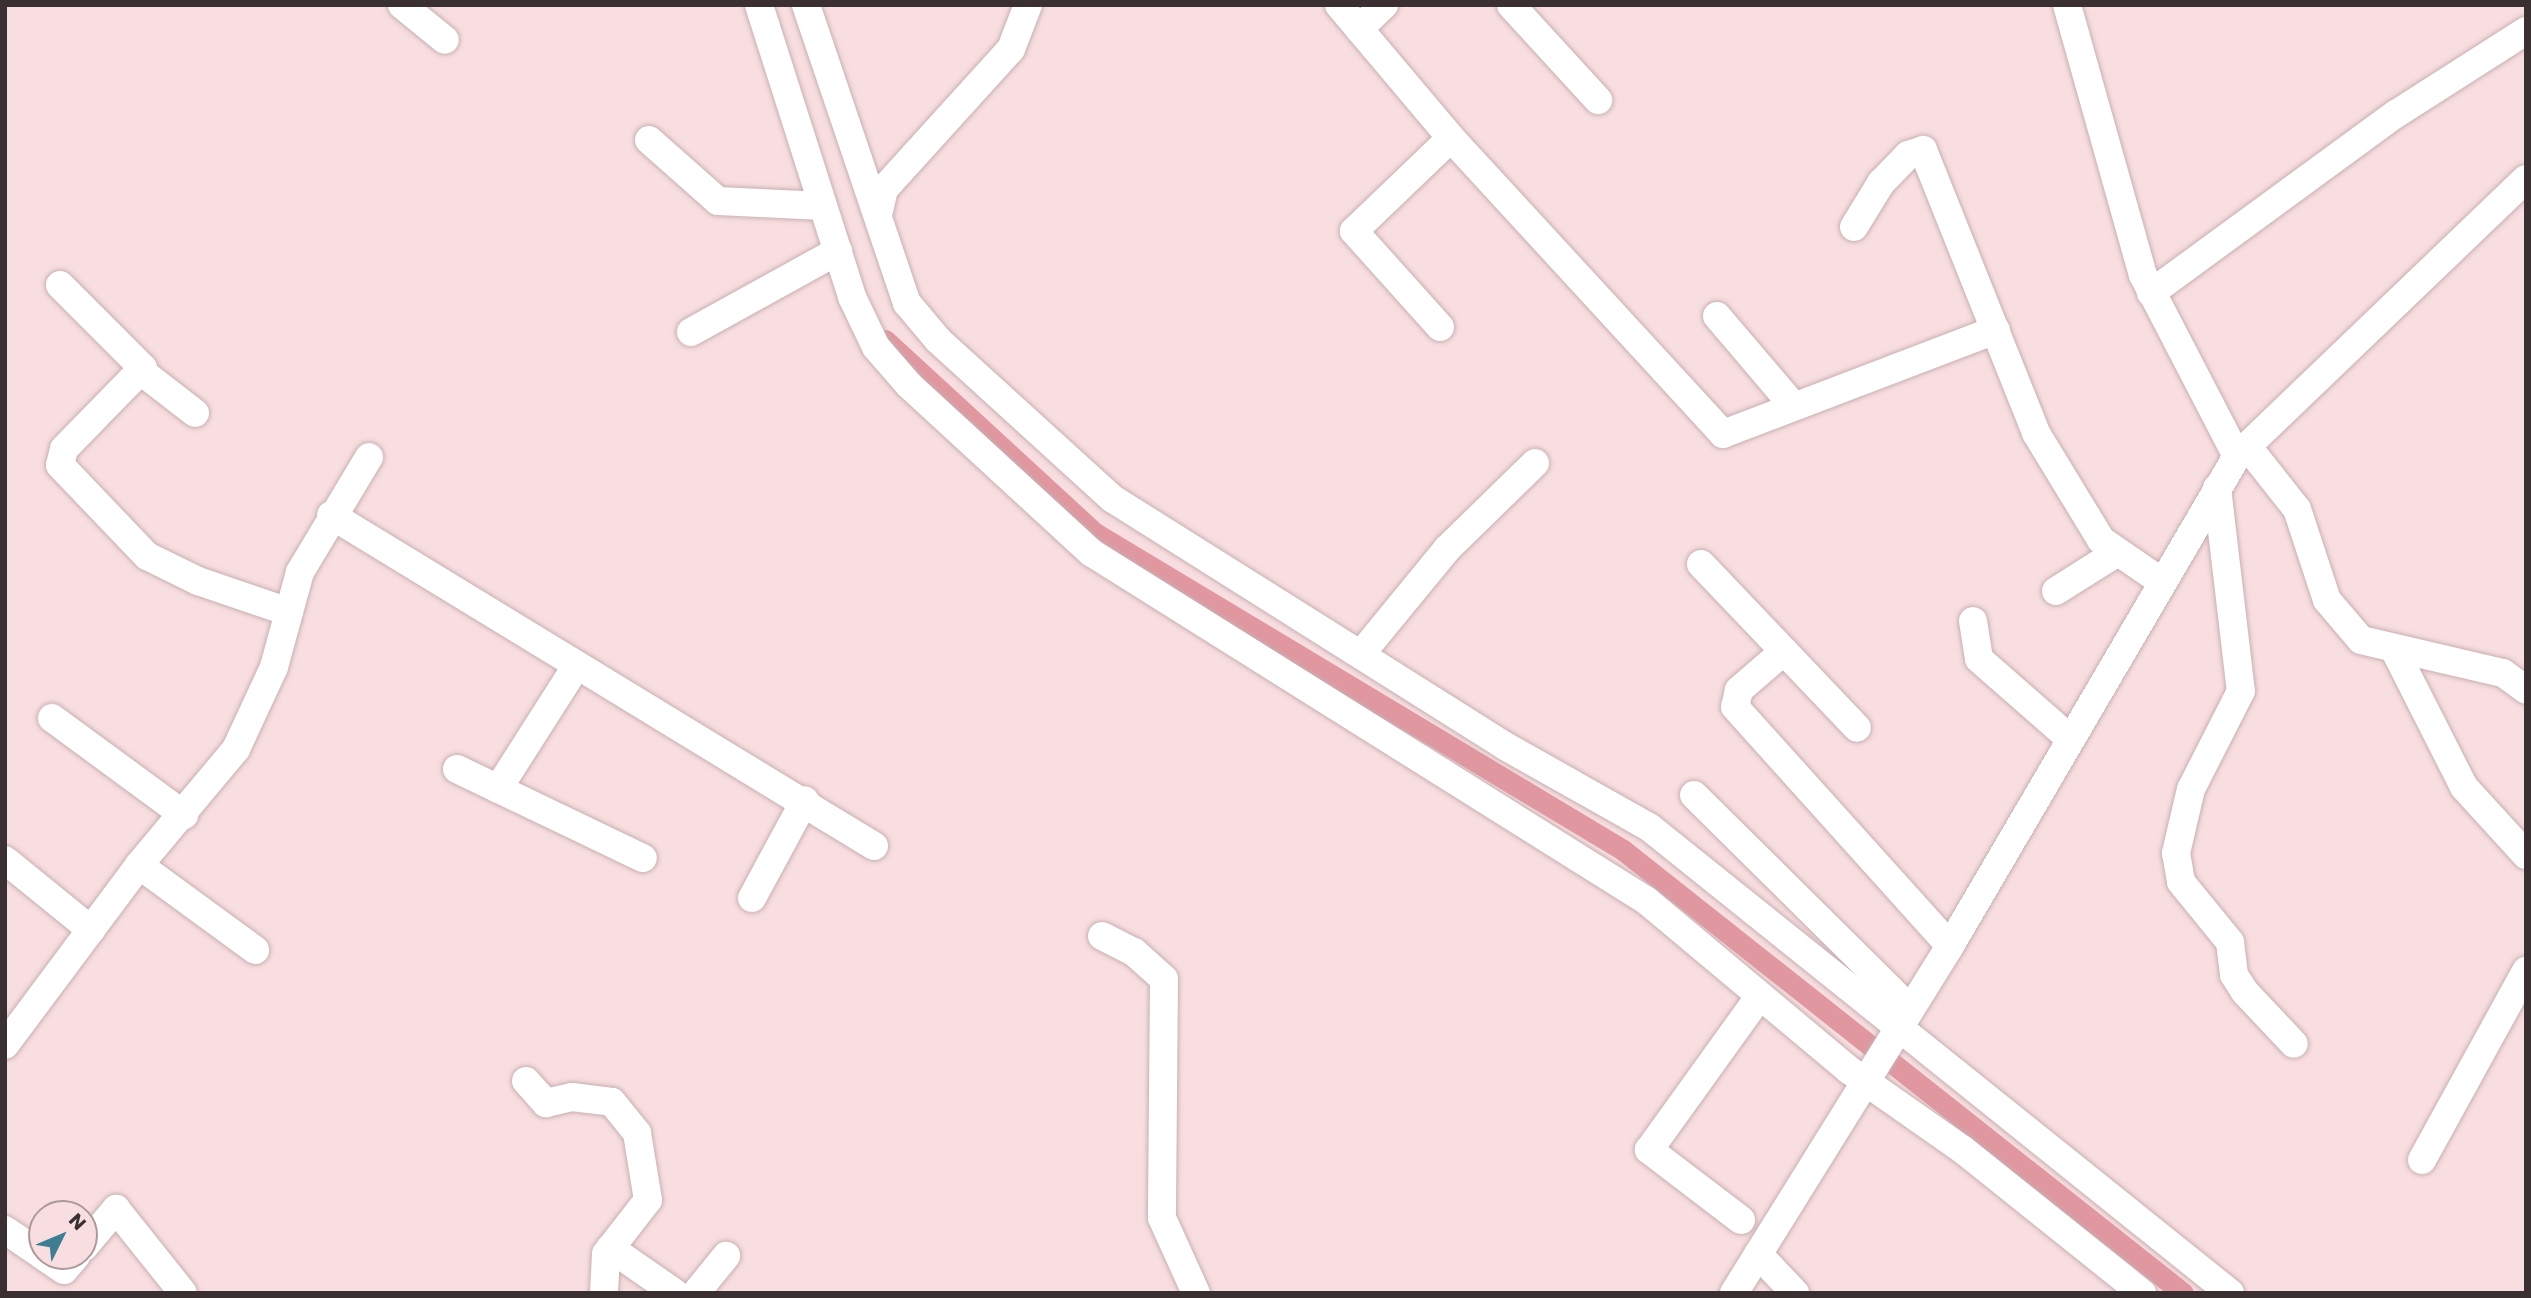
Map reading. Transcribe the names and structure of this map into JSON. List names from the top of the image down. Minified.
{"north":"top right"}
